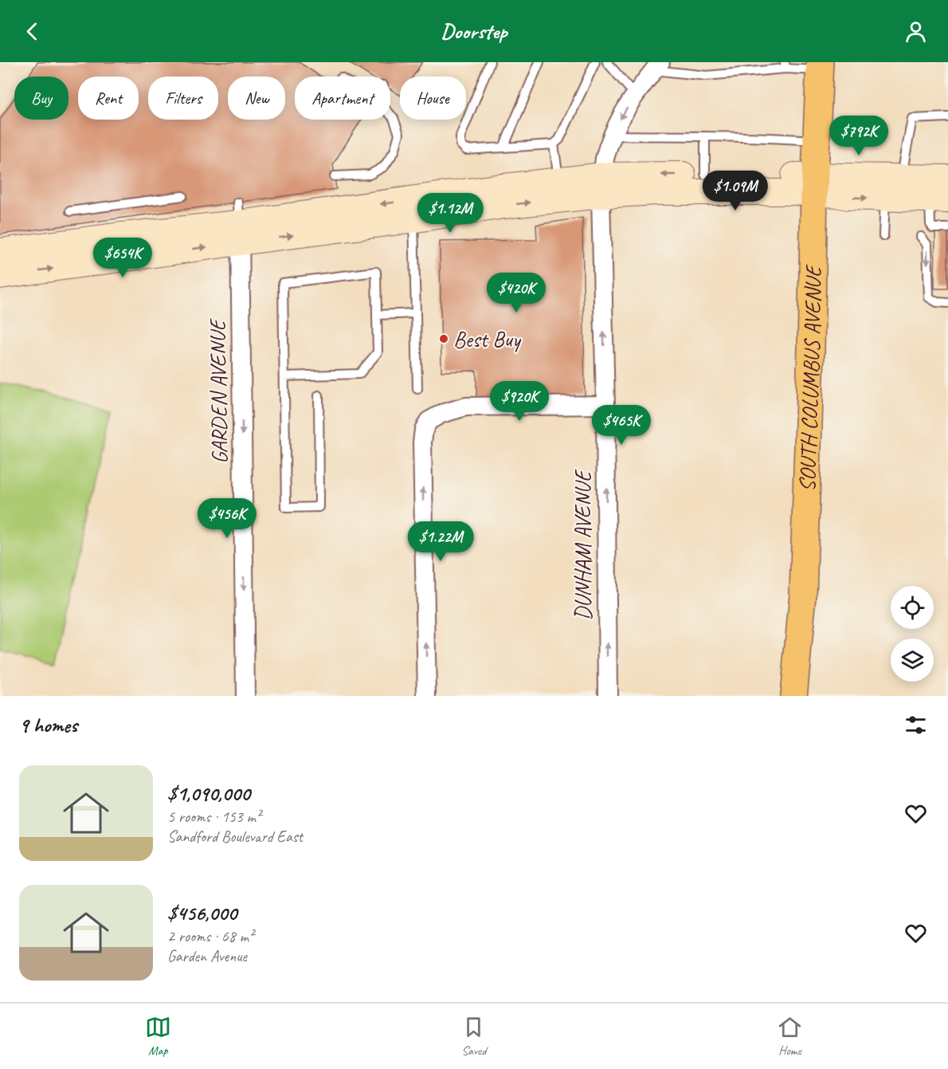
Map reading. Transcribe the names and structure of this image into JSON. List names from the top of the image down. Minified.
{"streets":{"main road":["SOUTH COLUMBUS AVENUE"],"street":["GARDEN AVENUE","DUNHAM AVENUE"]},"one_way":["GARDEN AVENUE","DUNHAM AVENUE"],"places":["Best Buy"],"page":{"header":"Doorstep","chip":["Buy","Rent","Filters","New","Apartment","House"],"price":["$792K","$1.09M","$1.12M","$654K","$420K","$920K","$465K","$456K","$1.22M"],"heading":"9 homes","list":[{"name":"$1,090,000","note":"5 rooms · 153 m² · Sandford Boulevard East"},{"name":"$456,000","note":"2 rooms · 68 m² · Garden Avenue"}],"tabs":["Map","Saved","Home"]}}
